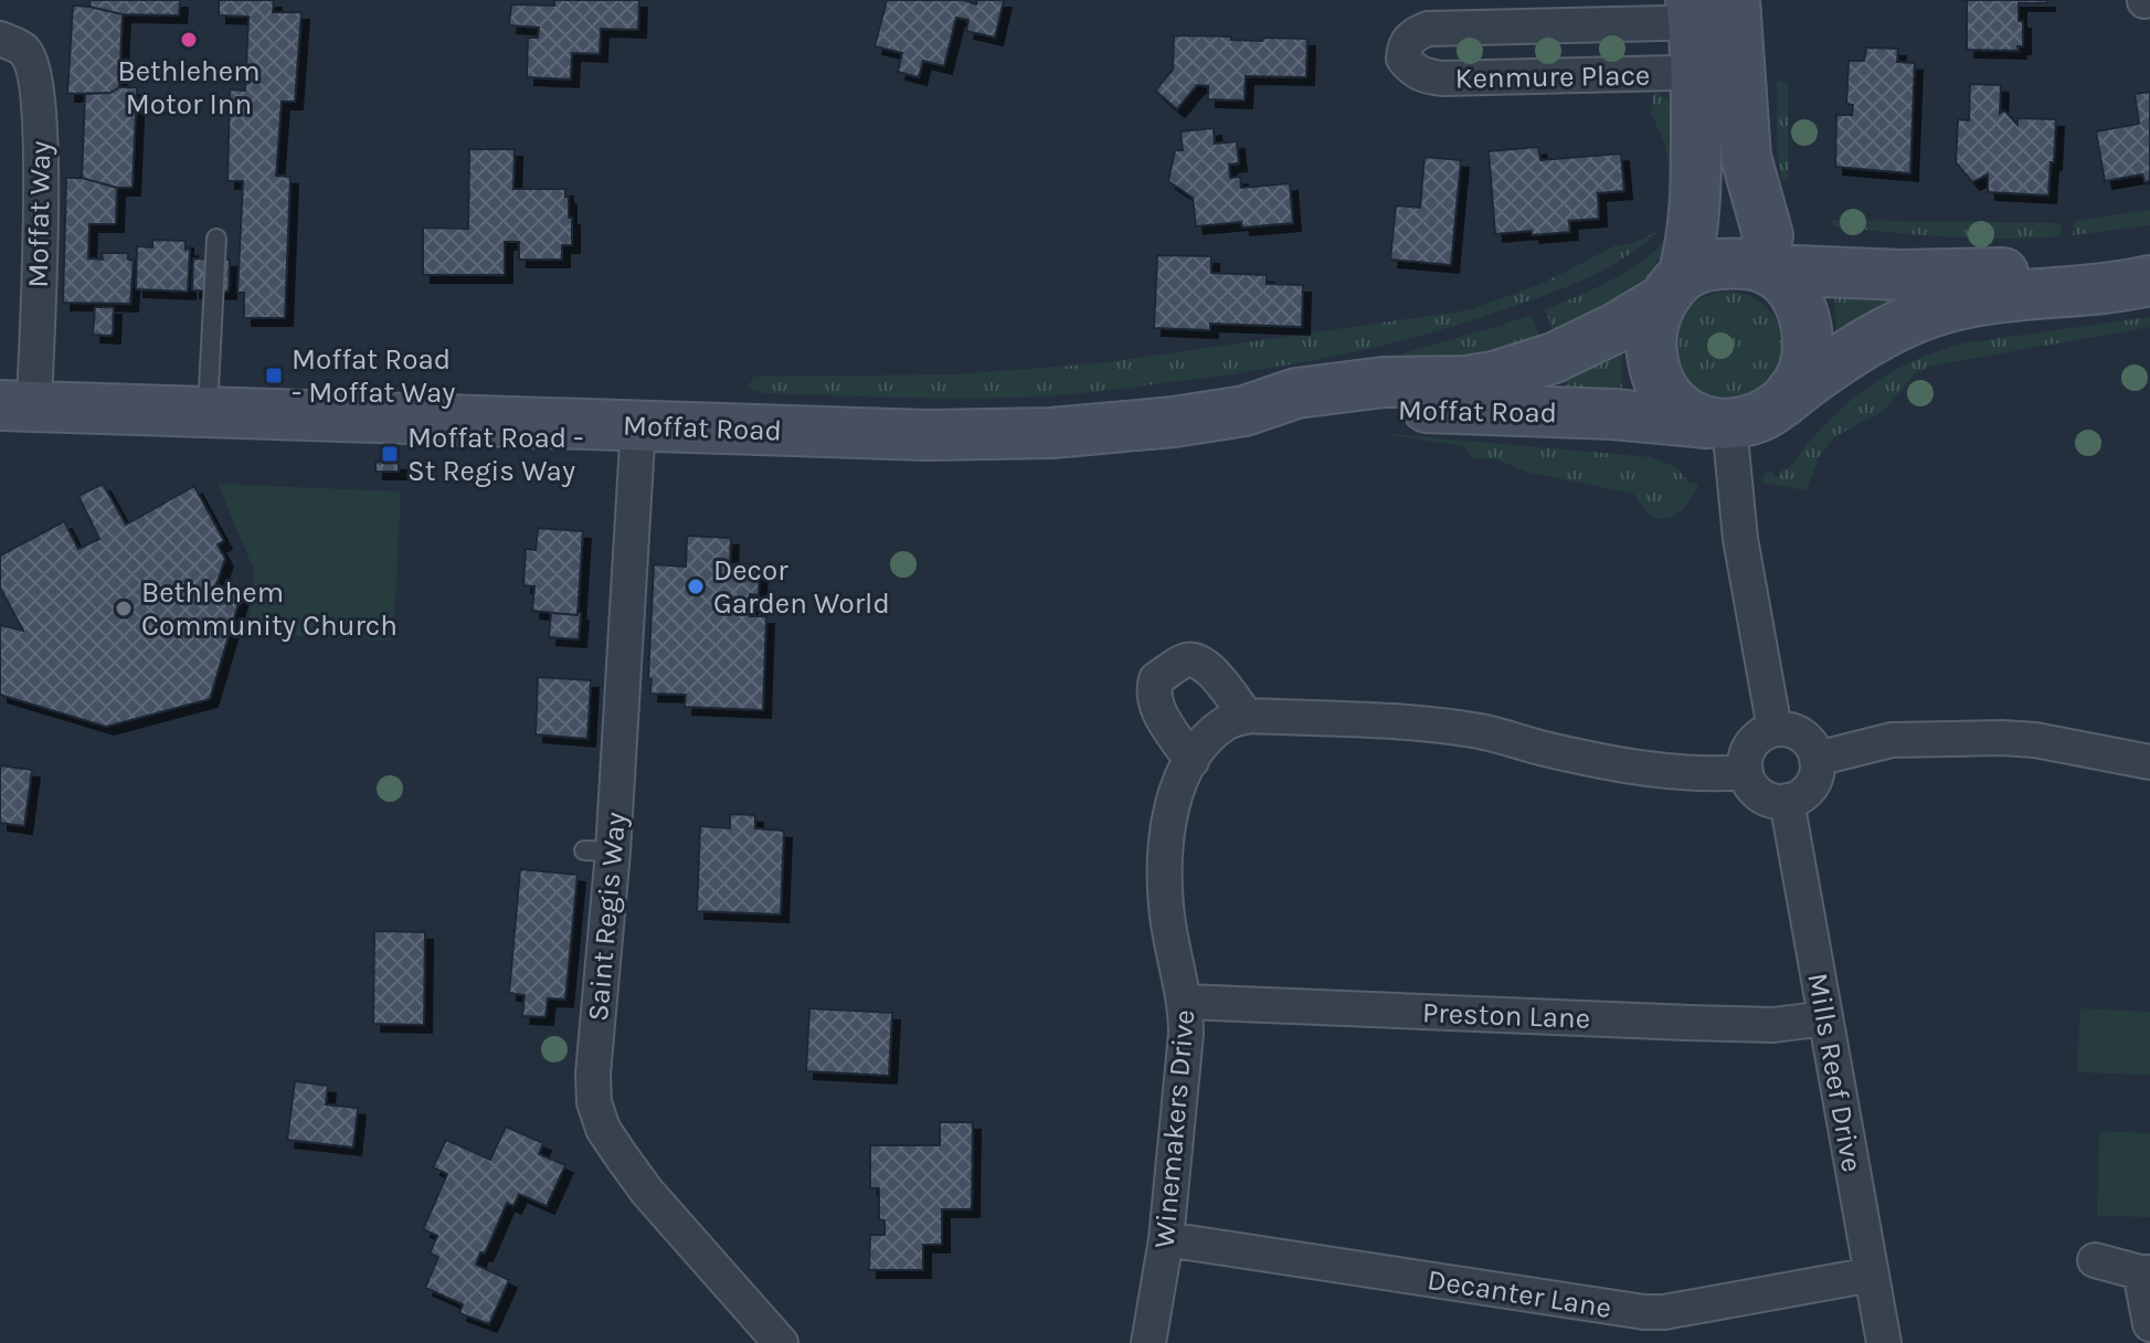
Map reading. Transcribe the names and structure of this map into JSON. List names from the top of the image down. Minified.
{"streets":{"main road":["Moffat Road"],"street":["Kenmure Place","Moffat Way","Saint Regis Way","Preston Lane","Mills Reef Drive","Winemakers Drive","Decanter Lane"]},"crossings":[["Moffat Way","Moffat Road"],["Moffat Road","Saint Regis Way"],["Preston Lane","Mills Reef Drive"],["Preston Lane","Winemakers Drive"],["Mills Reef Drive","Decanter Lane"],["Winemakers Drive","Decanter Lane"]],"places":{"other":["Bethlehem Motor Inn","Decor Garden World","Bethlehem Community Church"],"transit":["Moffat Road - Moffat Way","Moffat Road - St Regis Way"]}}
